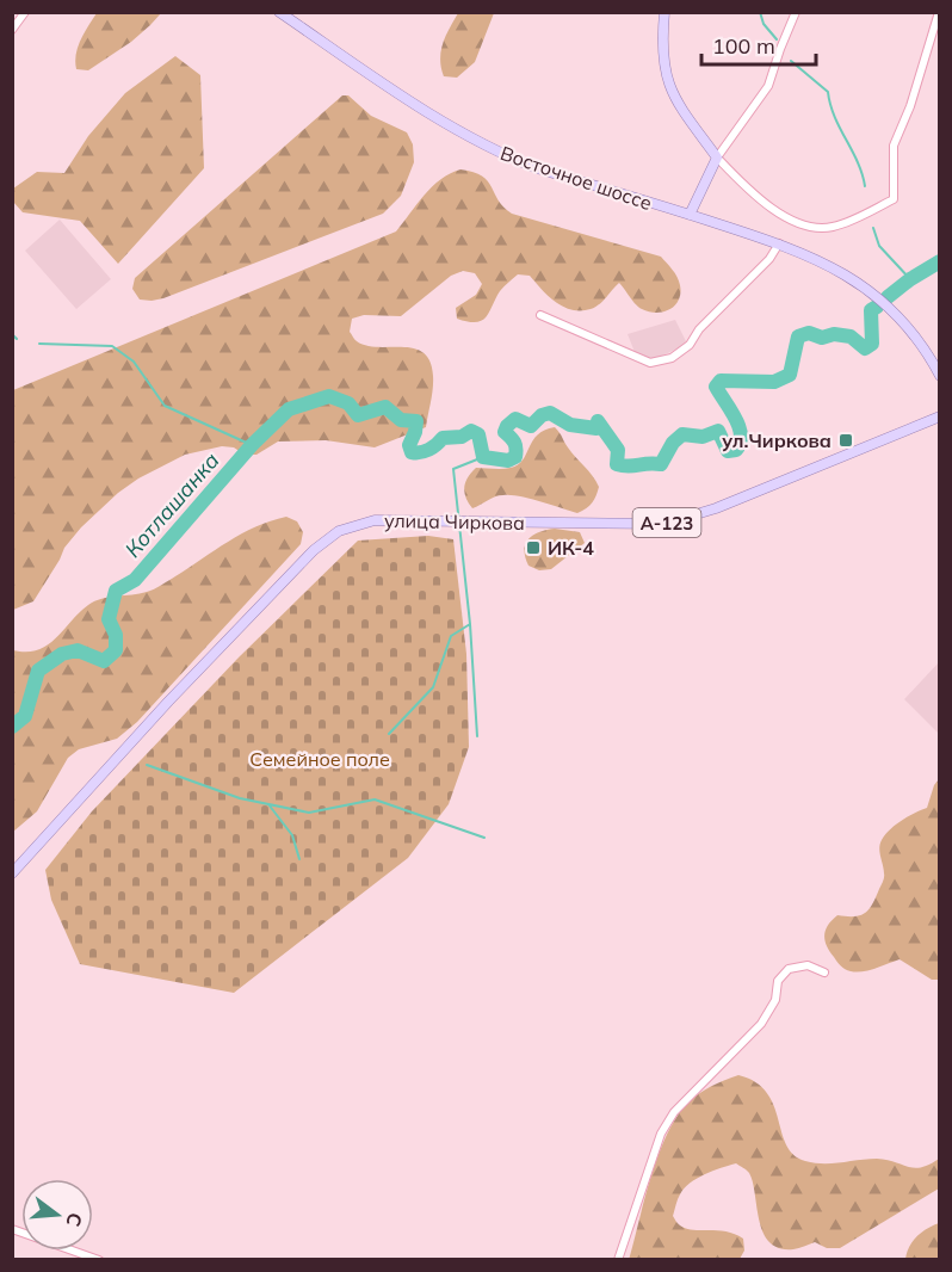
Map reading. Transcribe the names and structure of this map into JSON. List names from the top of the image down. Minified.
{"streets":{"main road":["Восточное шоссе","улица Чиркова","А-123"]},"water":["Котлашанка"],"parks":["Семейное поле"],"places":{"transit":["ул.Чиркова","ИК-4"]},"scale_bar":"100 m","north":"right"}
